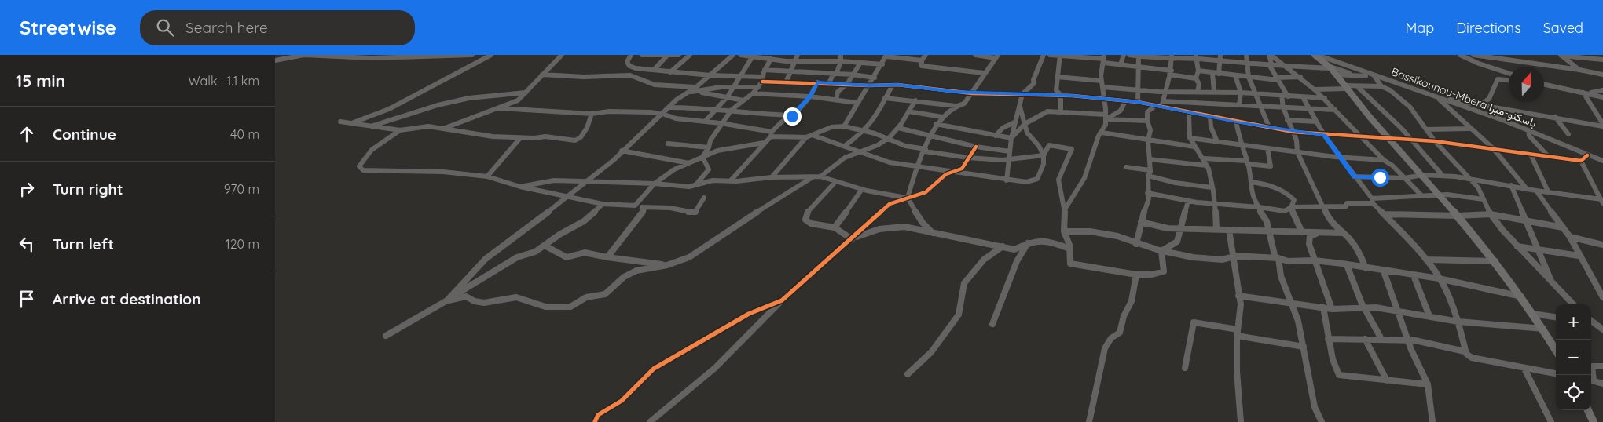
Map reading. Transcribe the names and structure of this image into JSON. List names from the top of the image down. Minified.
{"streets":{"street":["Bassikounou-Mbera باسكنو-مبرا"]},"north":"top","page":{"header":"Streetwise","search":"Search here","nav":["Map","Directions","Saved"],"heading":["15 min","Walk · 1.1 km"],"list":[["Continue","40 m"],["Turn right","970 m"],["Turn left","120 m"],"Arrive at destination"],"map_buttons":["+","−"]}}
